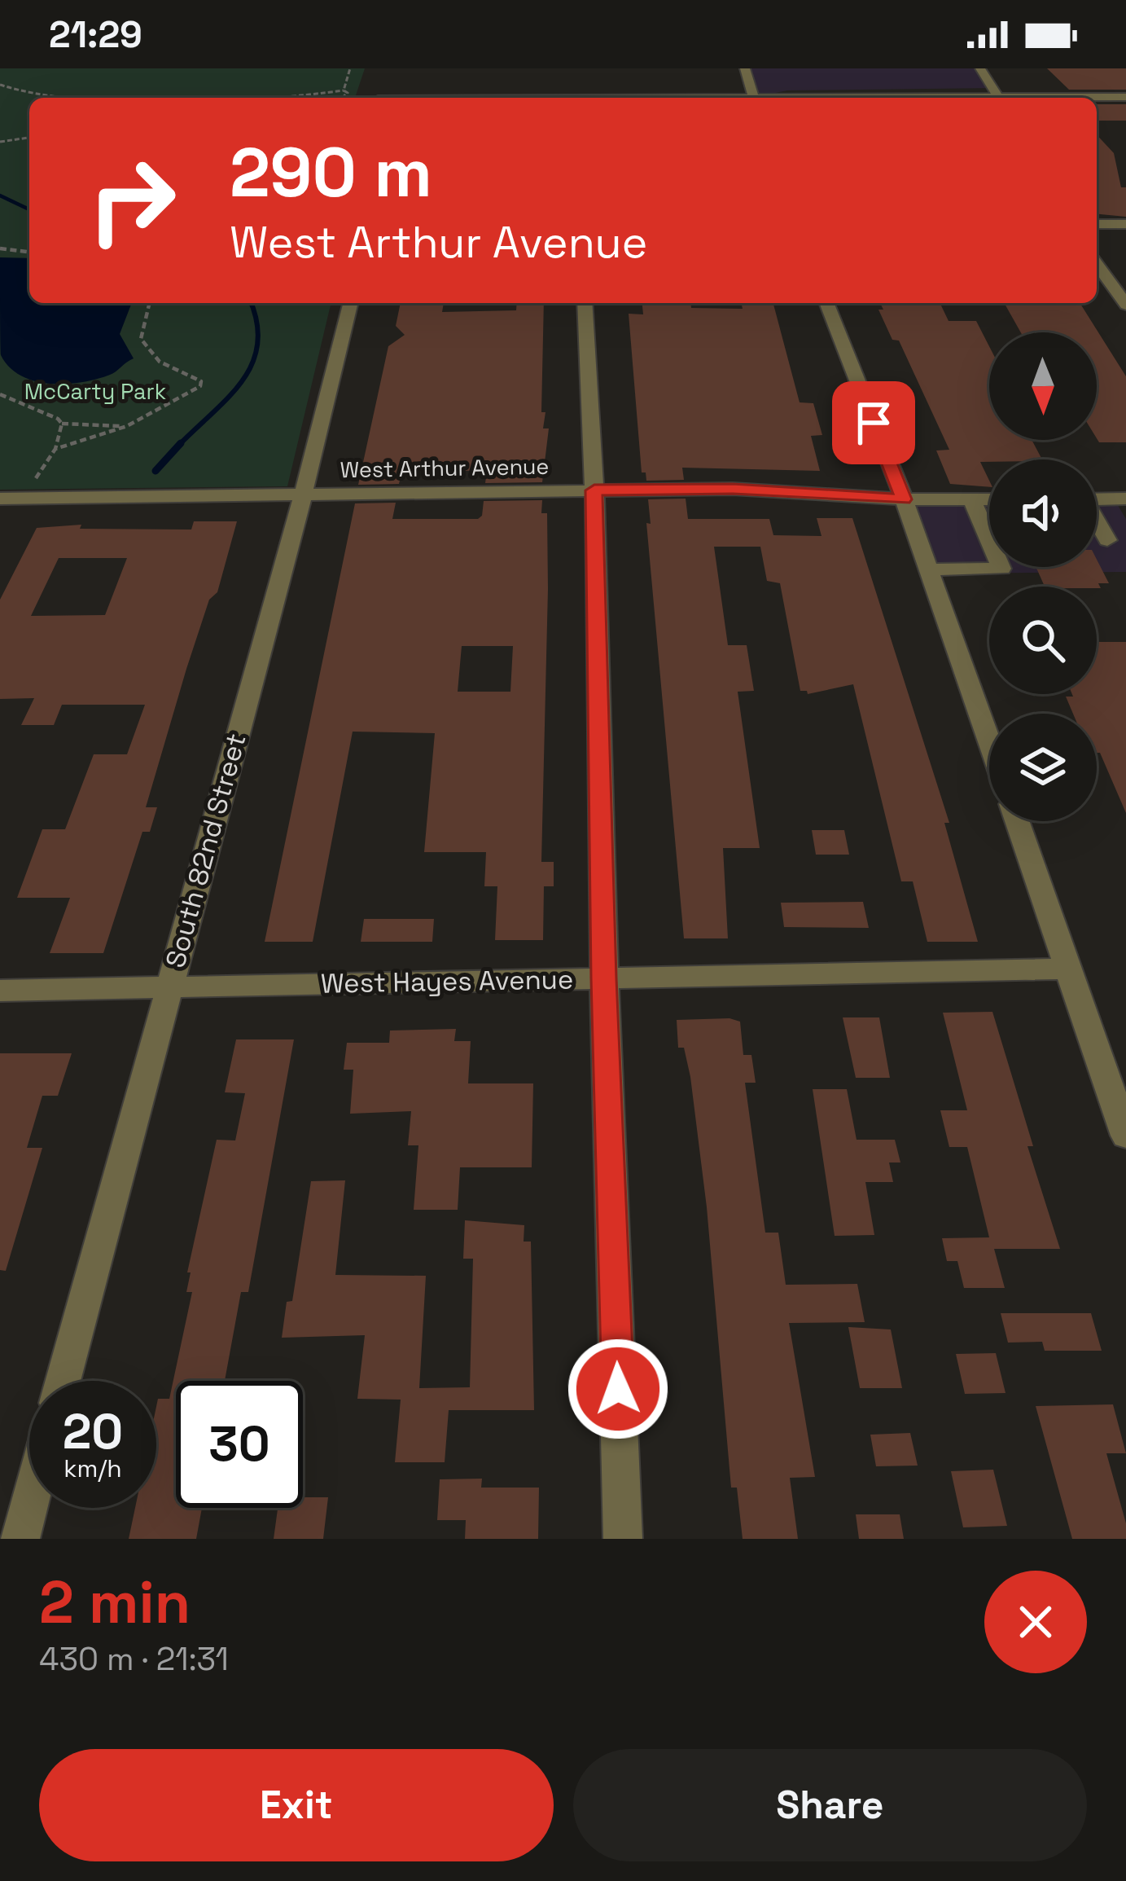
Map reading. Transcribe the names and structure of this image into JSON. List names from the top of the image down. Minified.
{"streets":{"street":["West Arthur Avenue","South 82nd Street","West Hayes Avenue"]},"crossings":[["West Arthur Avenue","South 82nd Street"],["South 82nd Street","West Hayes Avenue"]],"parks":["McCarty Park"],"north":"bottom","page":{"status":"21:29","turn":["290 m","West Arthur Avenue"],"speed":"20 km/h","limit":"30","heading":["2 min","430 m · 21:31"],"buttons":["Exit","Share"]}}
